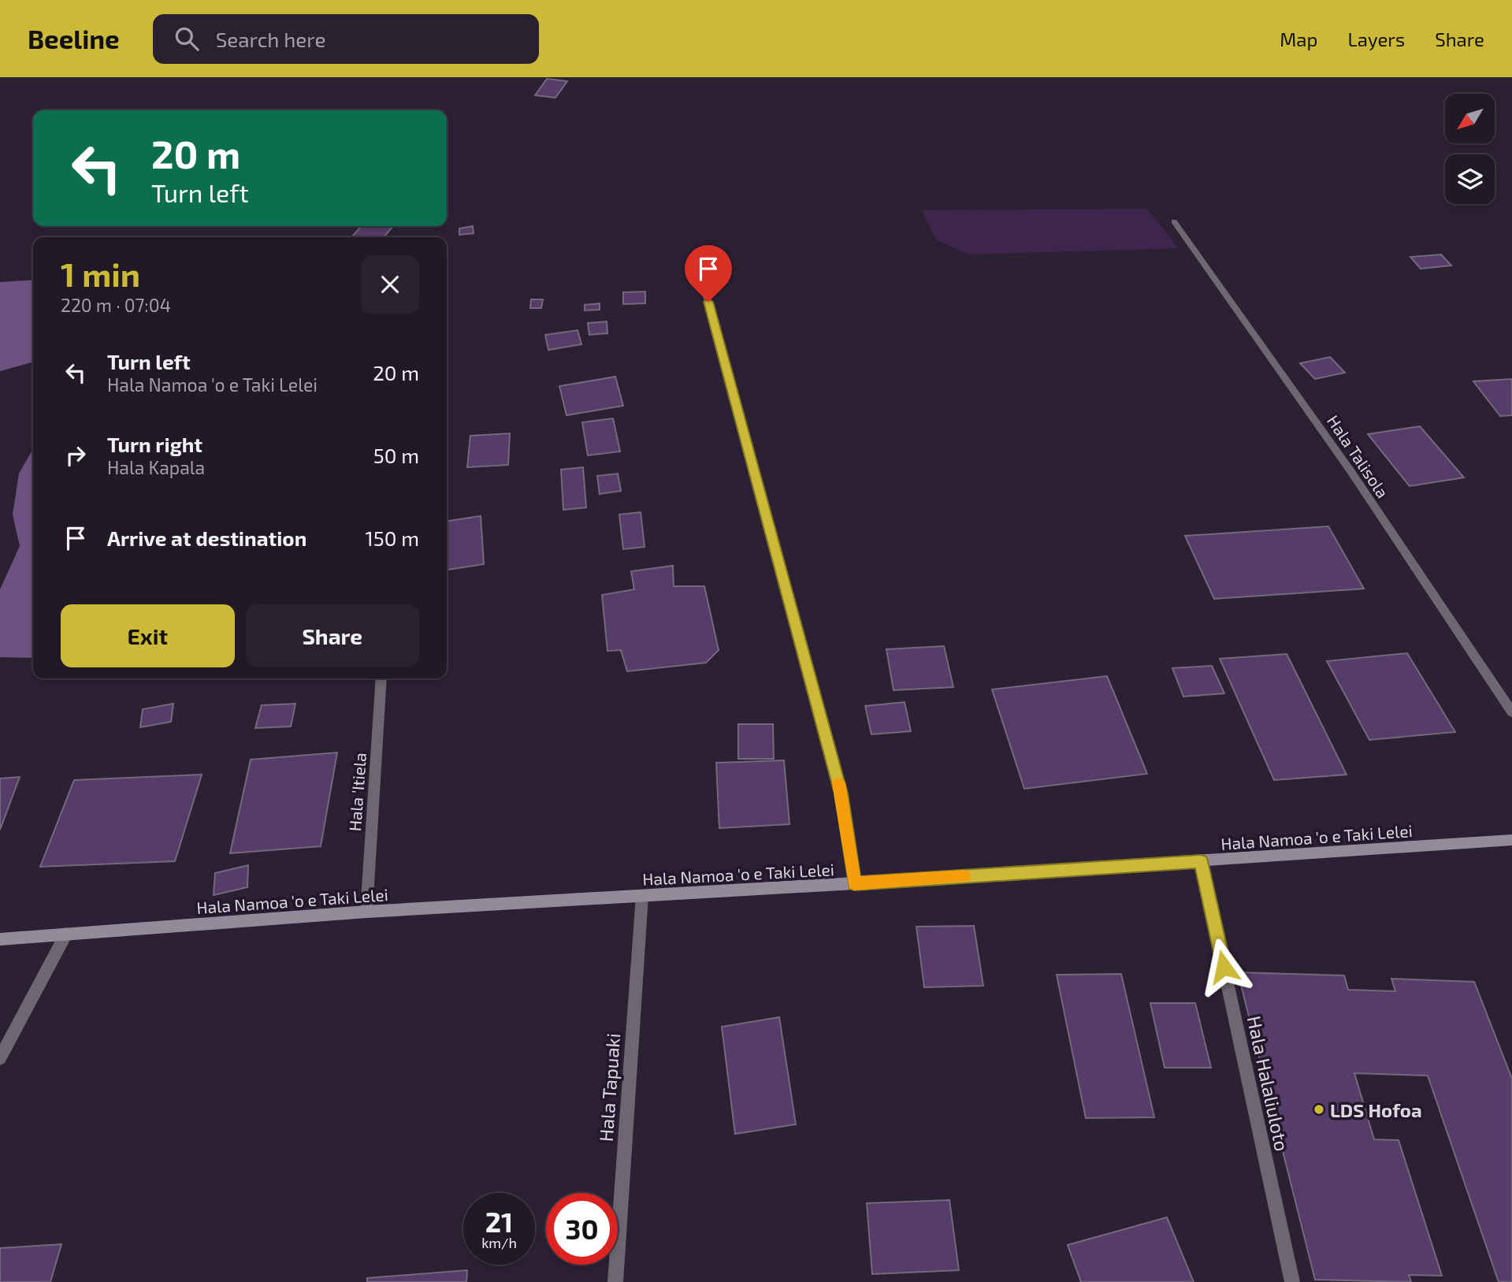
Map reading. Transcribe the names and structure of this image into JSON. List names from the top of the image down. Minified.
{"streets":{"street":["Hala Talisola","Hala 'Itiela","Hala Namoa 'o e Taki Lelei","Hala Halaliuloto","Hala Tapuaki"]},"crossings":[["Hala 'Itiela","Hala Namoa 'o e Taki Lelei"],["Hala Namoa 'o e Taki Lelei","Hala Halaliuloto"],["Hala Namoa 'o e Taki Lelei","Hala Tapuaki"]],"places":["LDS Hofoa"],"north":"bottom left","page":{"header":"Beeline","search":"Search here","nav":["Map","Layers","Share"],"turn":["20 m","Turn left"],"heading":["1 min","220 m · 07:04"],"list":[{"name":"Turn left","note":"Hala Namoa 'o e Taki Lelei","value":"20 m"},{"name":"Turn right","note":"Hala Kapala","value":"50 m"},{"name":"Arrive at destination","value":"150 m"}],"buttons":["Exit","Share"],"speed":"21 km/h","limit":"30"}}
